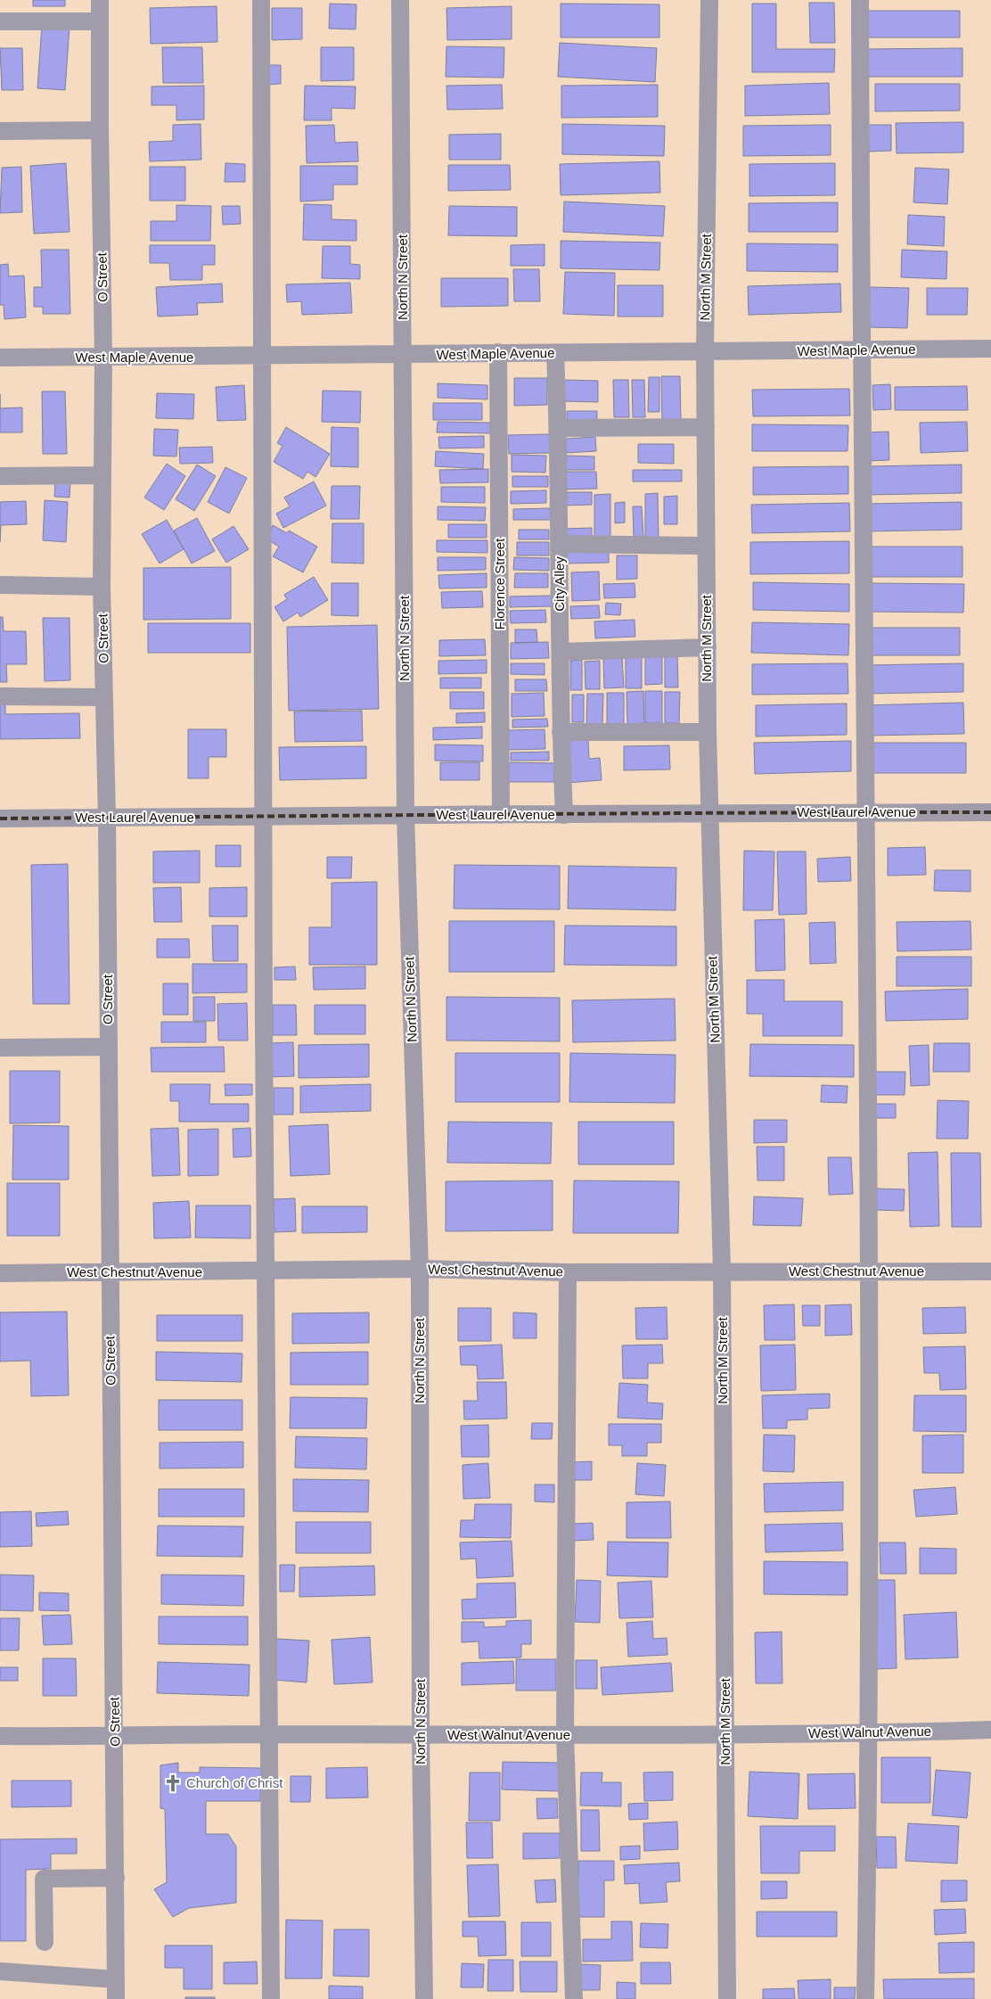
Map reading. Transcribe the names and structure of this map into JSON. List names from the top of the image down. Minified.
{"streets":{"street":["O Street","North N Street","North M Street","West Maple Avenue","Florence Street","City Alley","West Laurel Avenue","West Chestnut Avenue","West Walnut Avenue"]},"crossings":[["O Street","West Maple Avenue"],["O Street","West Laurel Avenue"],["O Street","West Chestnut Avenue"],["O Street","West Walnut Avenue"],["North N Street","West Maple Avenue"],["North N Street","West Laurel Avenue"],["North N Street","West Chestnut Avenue"],["North N Street","West Walnut Avenue"],["North M Street","West Maple Avenue"],["North M Street","West Laurel Avenue"],["North M Street","West Chestnut Avenue"],["North M Street","West Walnut Avenue"],["West Maple Avenue","Florence Street"],["West Maple Avenue","City Alley"],["Florence Street","West Laurel Avenue"],["City Alley","West Laurel Avenue"]],"places":{"church":["Church of Christ"]}}
